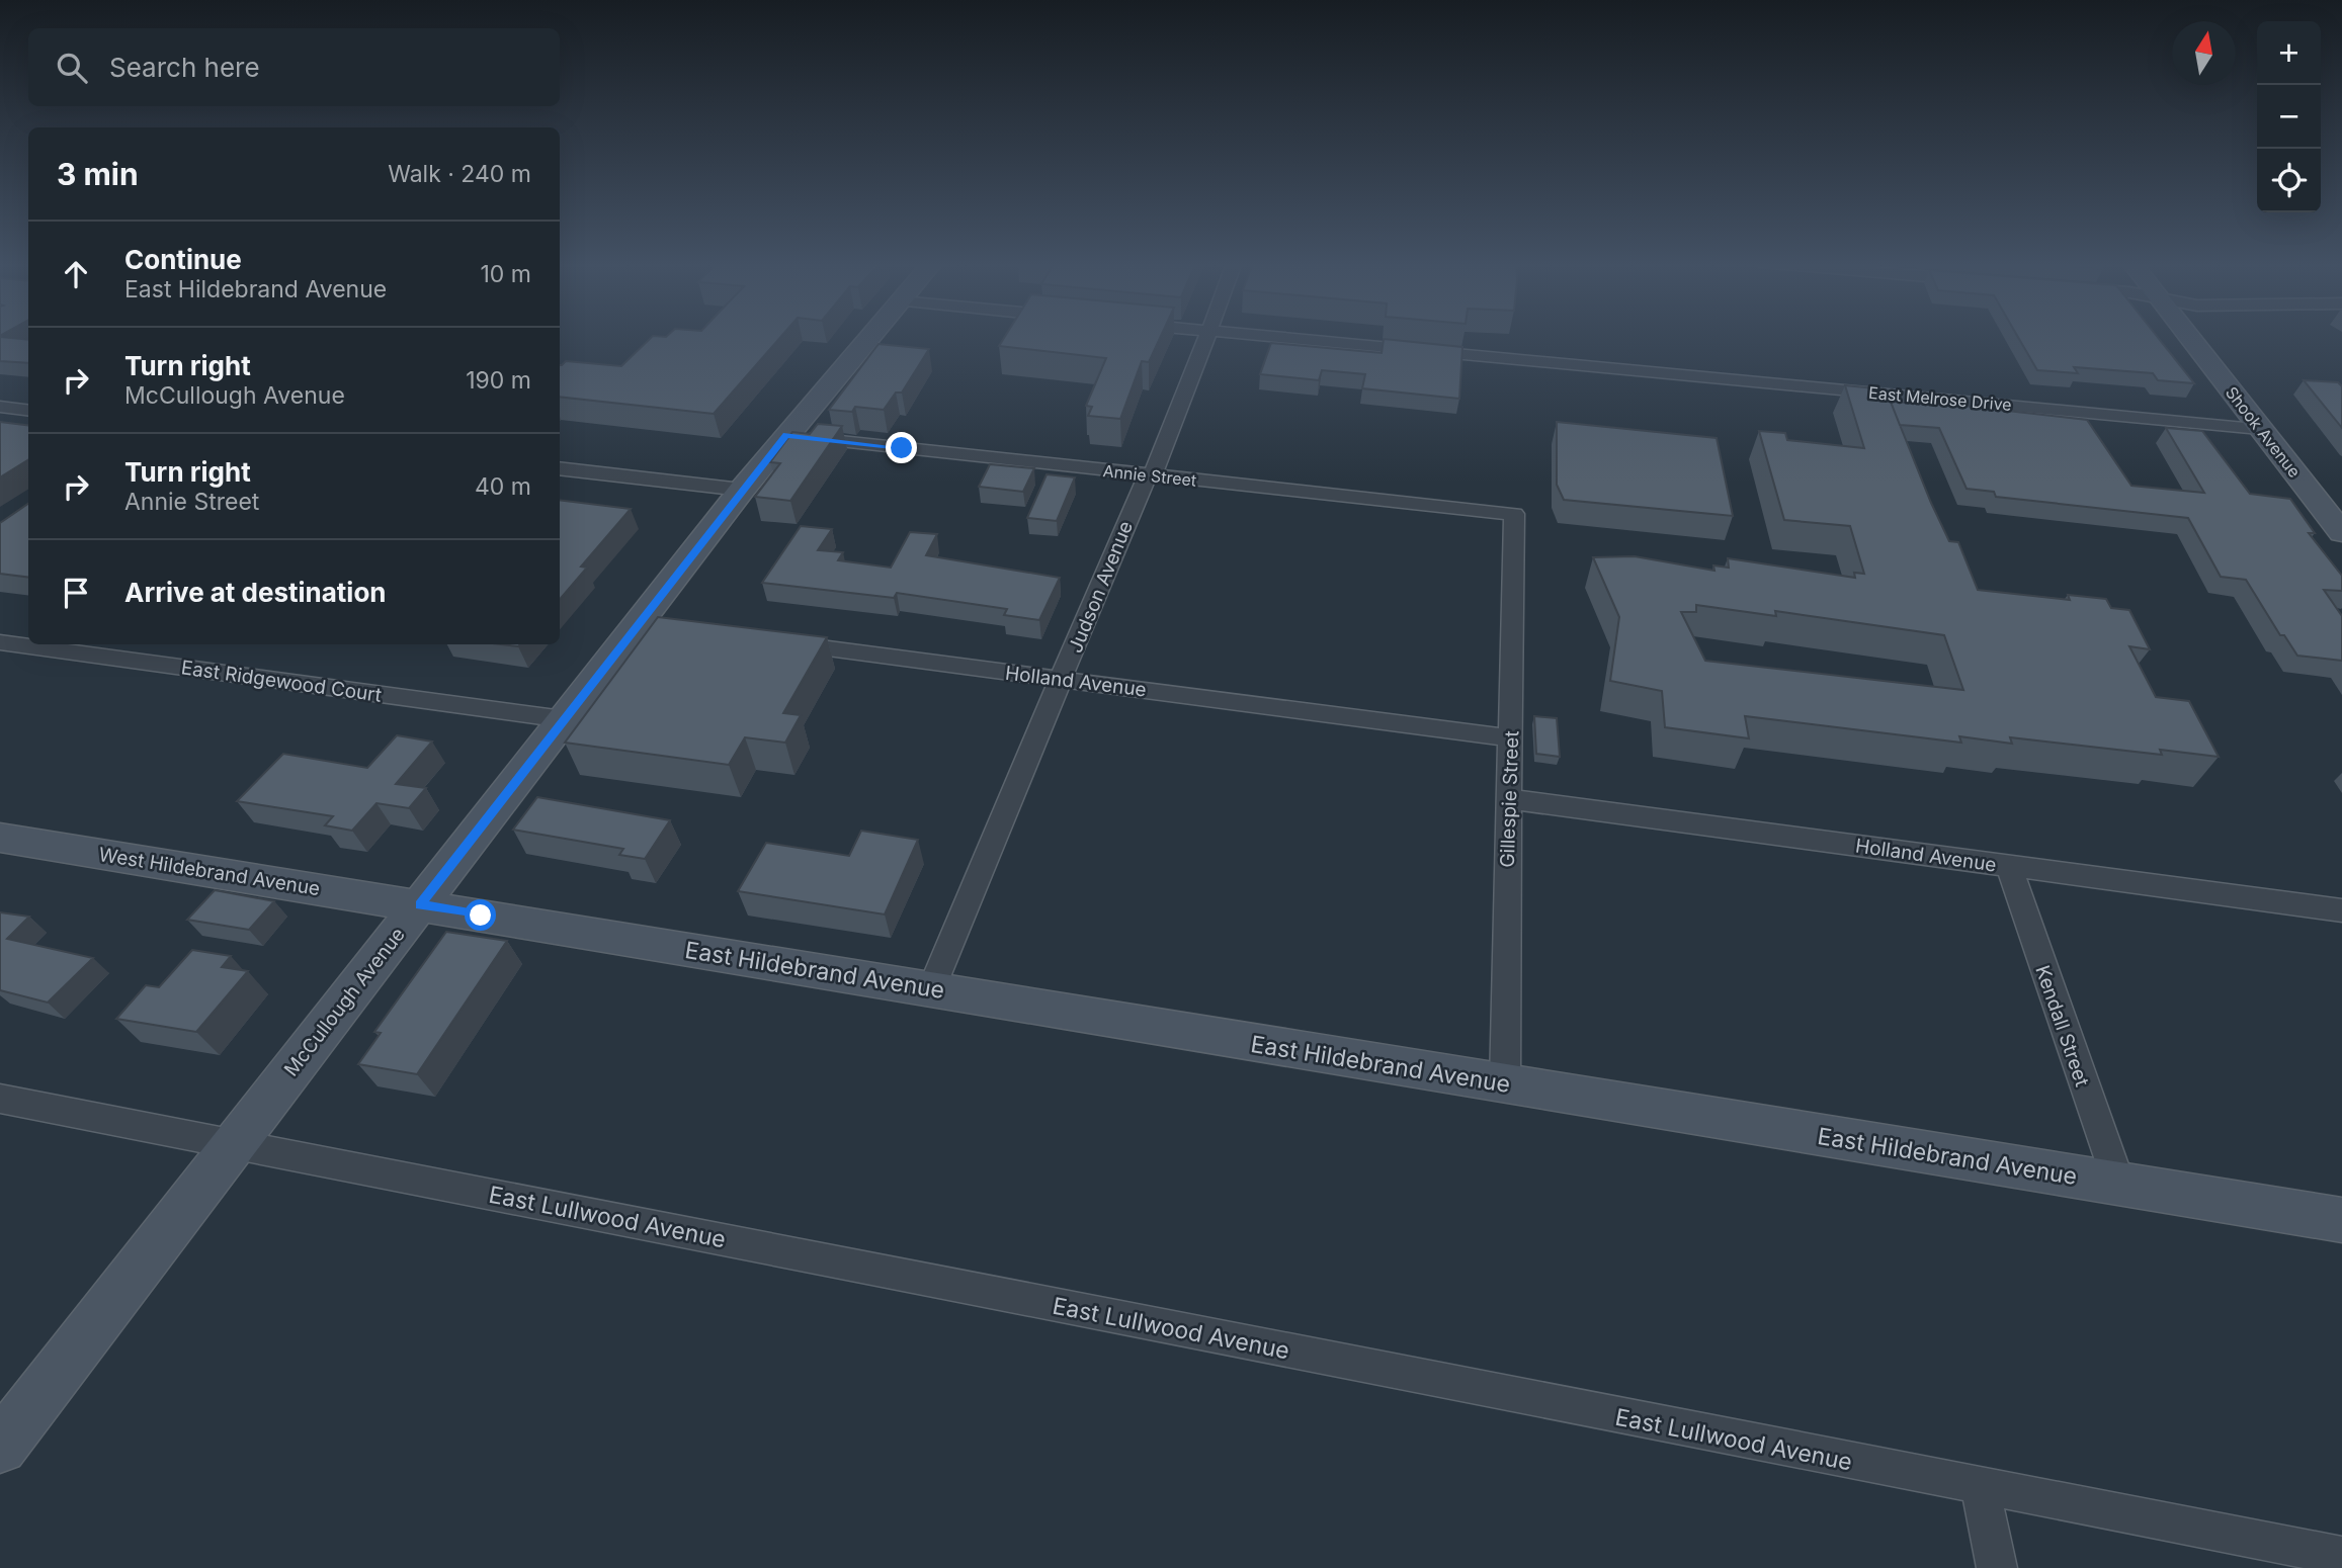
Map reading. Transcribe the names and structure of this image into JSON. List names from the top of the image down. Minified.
{"streets":{"main road":["Shook Avenue","West Hildebrand Avenue","East Hildebrand Avenue","McCullough Avenue"],"street":["East Melrose Drive","Annie Street","Judson Avenue","East Ridgewood Court","Holland Avenue","Gillespie Street","Kendall Street","East Lullwood Avenue"]},"crossings":[["East Melrose Drive","Shook Avenue"],["Annie Street","Judson Avenue"],["Annie Street","Gillespie Street"],["Annie Street","McCullough Avenue"],["Judson Avenue","Holland Avenue"],["Judson Avenue","East Hildebrand Avenue"],["East Ridgewood Court","McCullough Avenue"],["Holland Avenue","Gillespie Street"],["Holland Avenue","Kendall Street"],["Gillespie Street","East Hildebrand Avenue"],["West Hildebrand Avenue","East Hildebrand Avenue"],["West Hildebrand Avenue","McCullough Avenue"],["East Hildebrand Avenue","McCullough Avenue"],["East Hildebrand Avenue","Kendall Street"],["McCullough Avenue","East Lullwood Avenue"]],"north":"top","page":{"map_buttons":["+","−"],"search":"Search here","heading":["3 min","Walk · 240 m"],"list":[["Continue","East Hildebrand Avenue","10 m"],["Turn right","McCullough Avenue","190 m"],["Turn right","Annie Street","40 m"],"Arrive at destination"]}}
